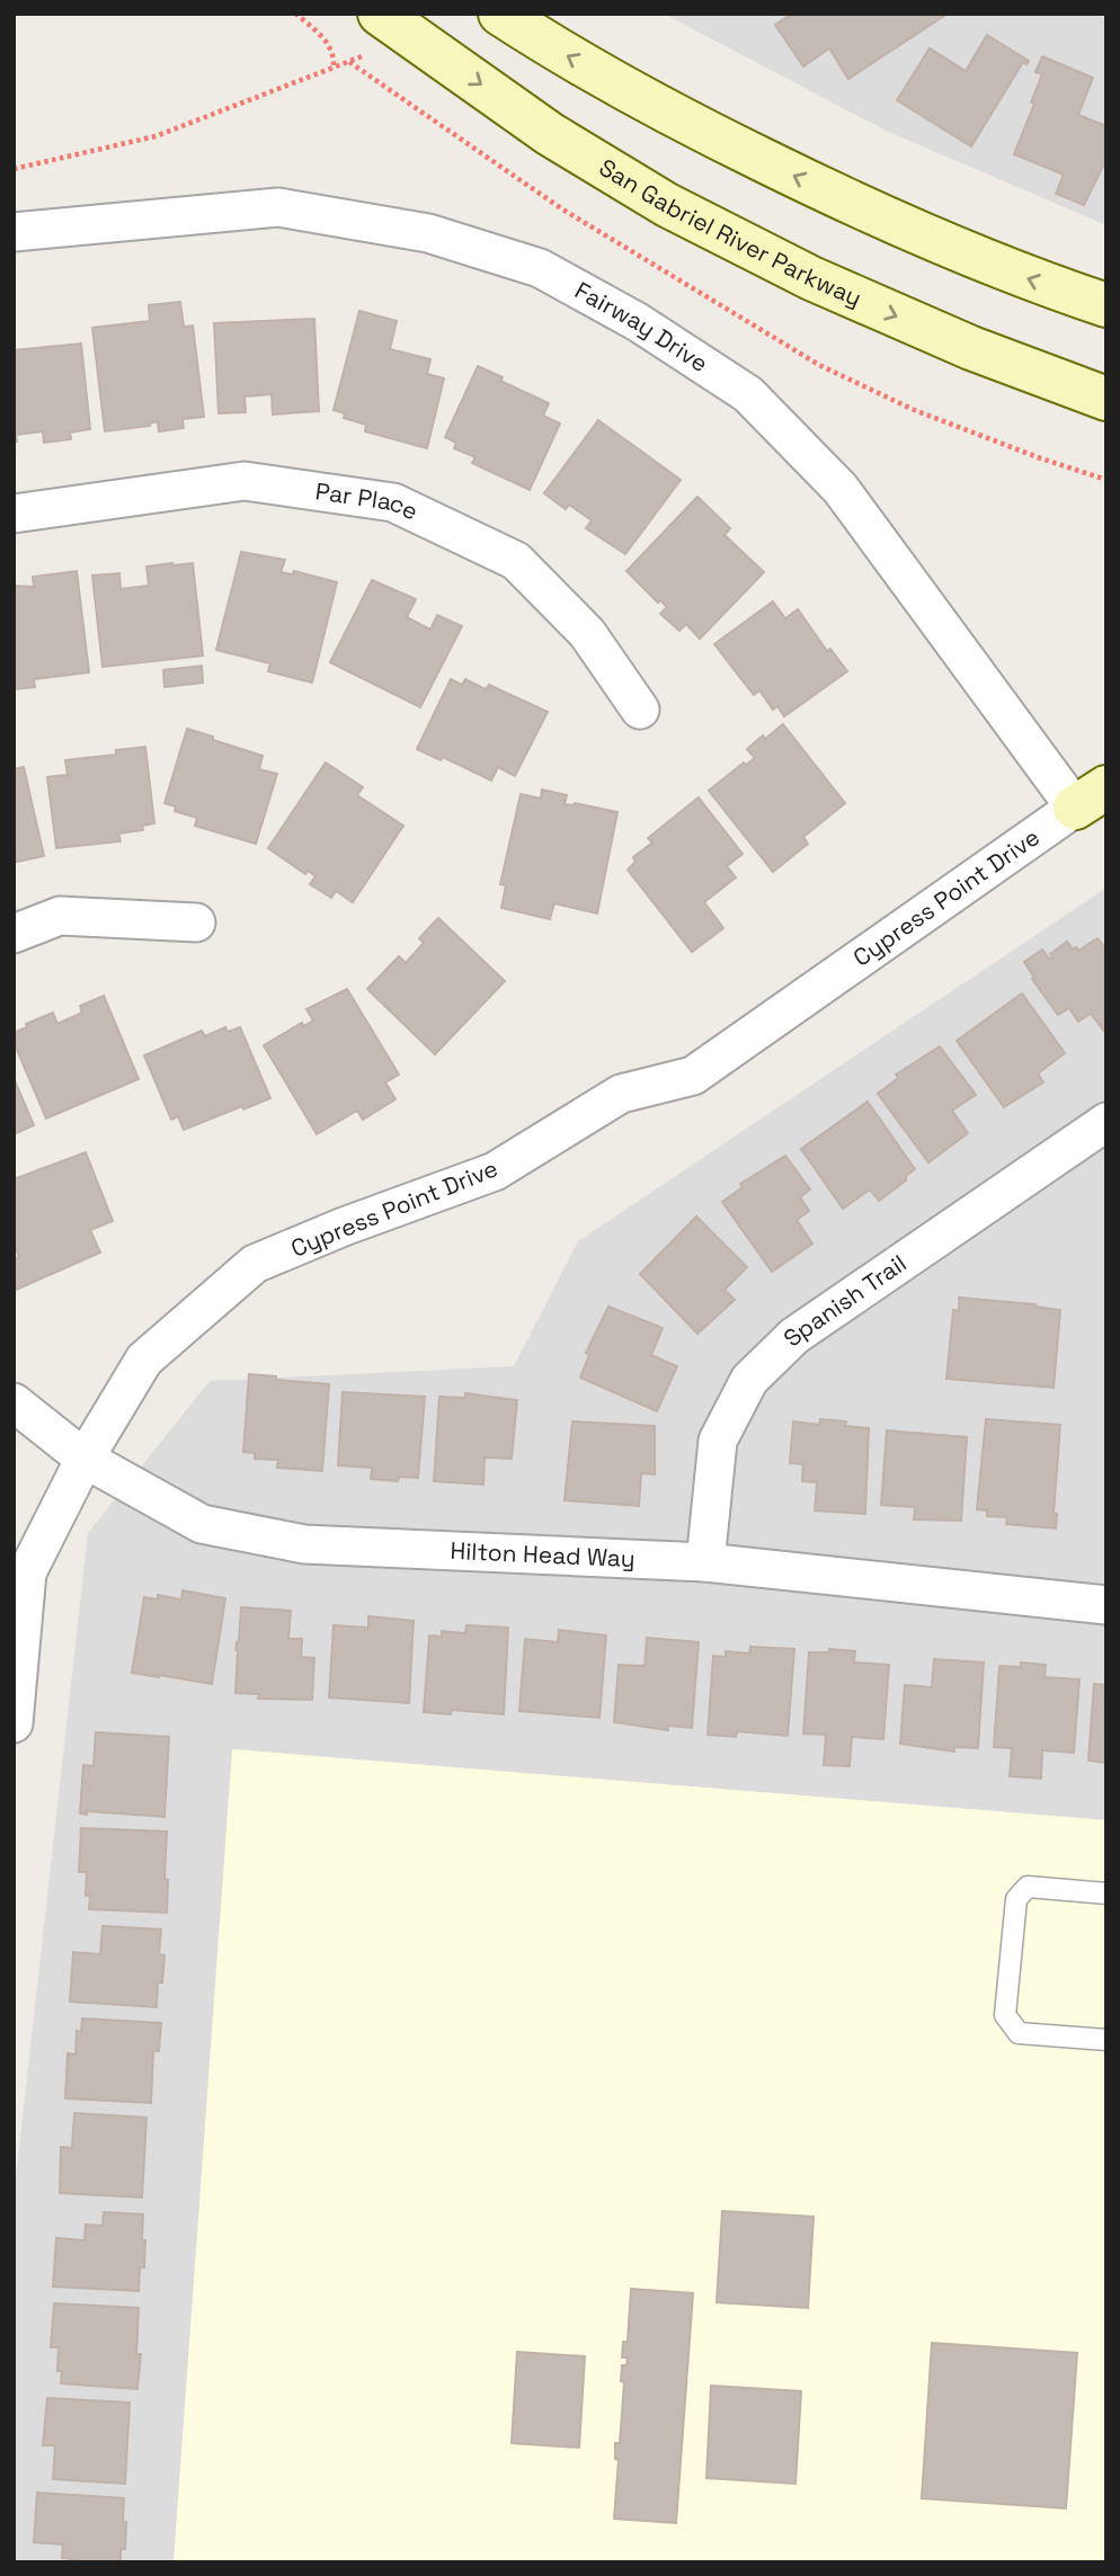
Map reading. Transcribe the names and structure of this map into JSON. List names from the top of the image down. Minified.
{"streets":{"main road":["San Gabriel River Parkway"],"street":["Fairway Drive","Par Place","Cypress Point Drive","Spanish Trail","Hilton Head Way"]},"crossings":[["Fairway Drive","Cypress Point Drive"],["Cypress Point Drive","Hilton Head Way"],["Spanish Trail","Hilton Head Way"]]}
